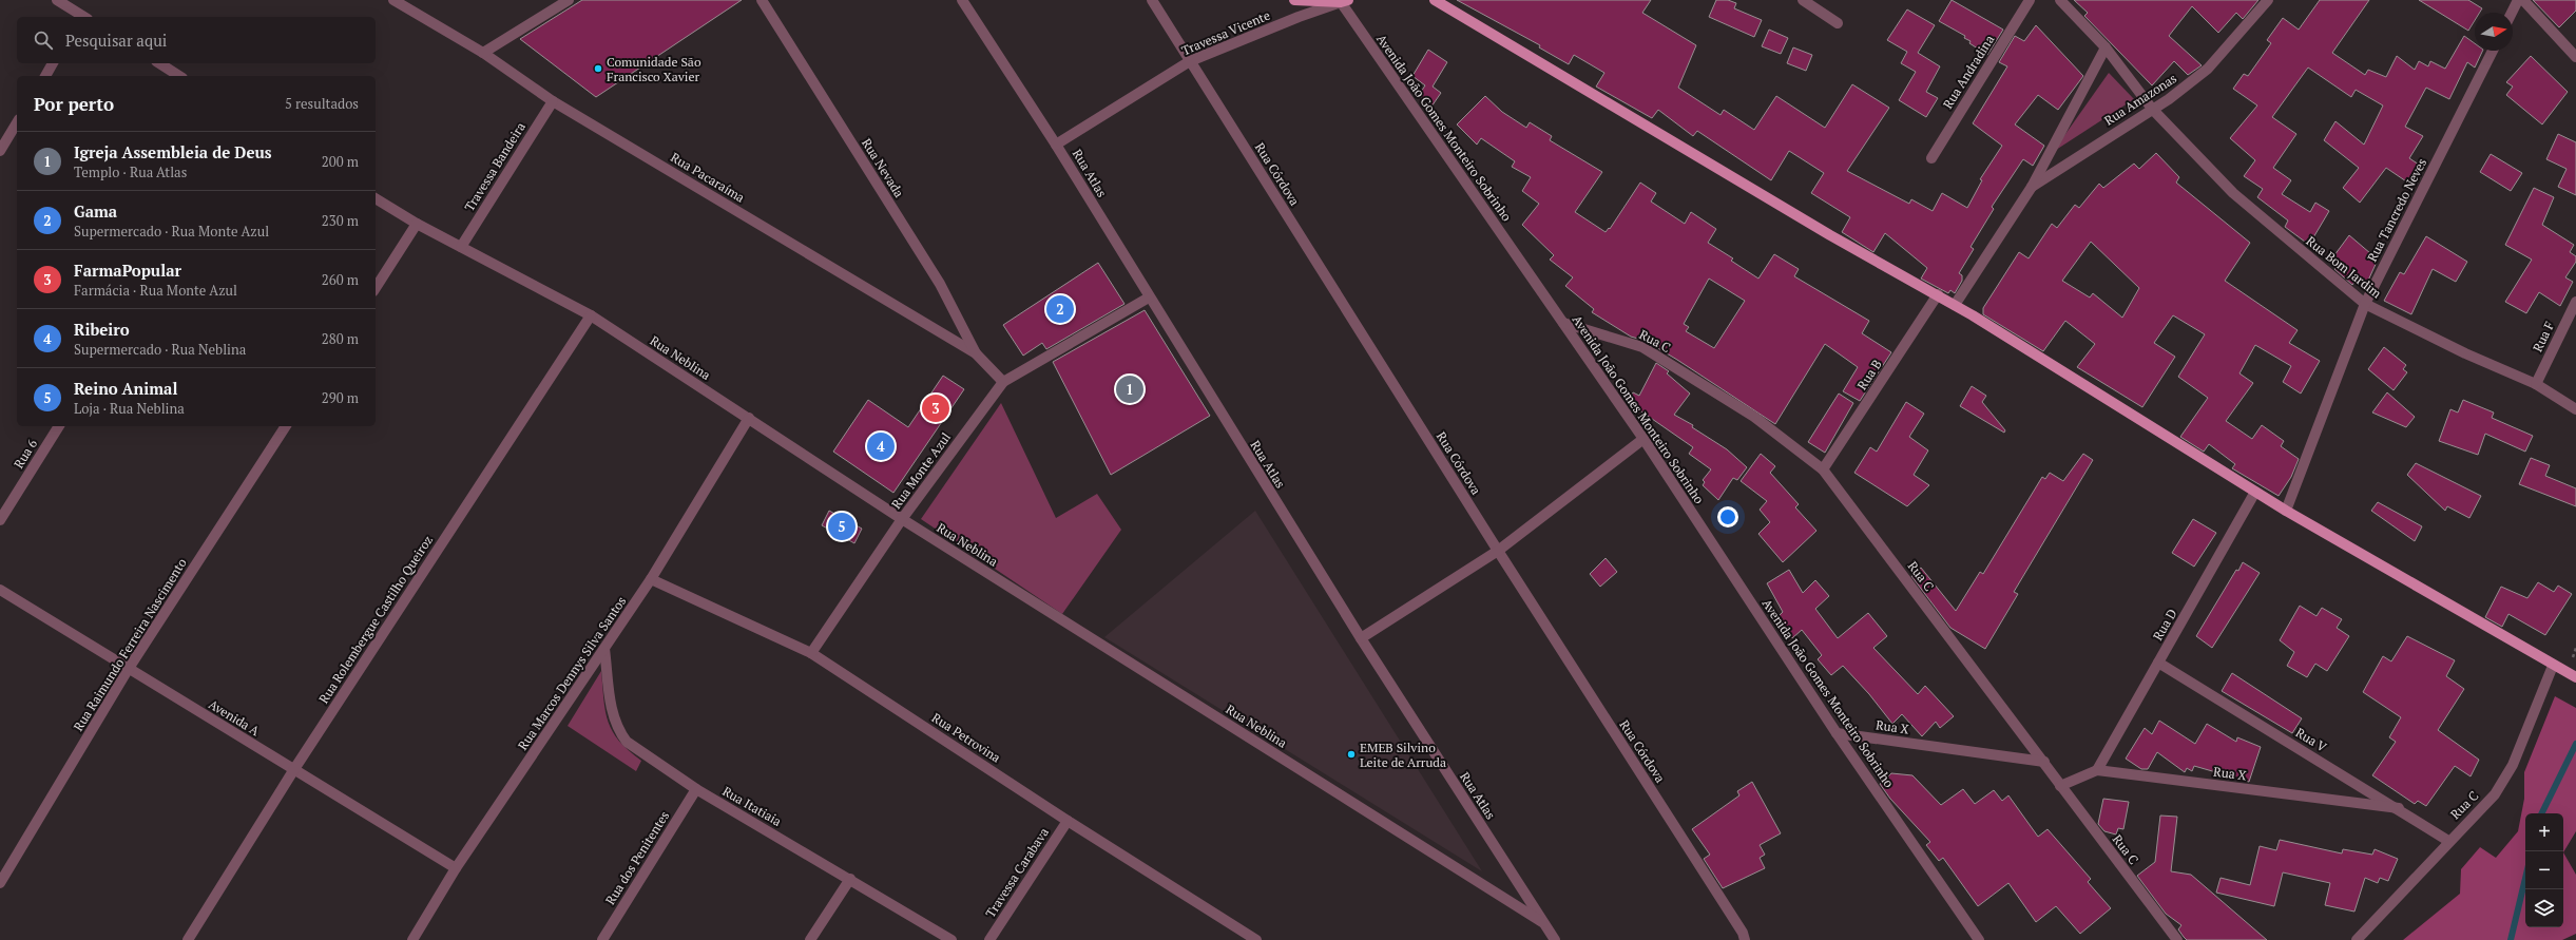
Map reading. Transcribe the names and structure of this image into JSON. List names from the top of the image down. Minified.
{"streets":{"street":["Travessa Vicente","Rua Andradina","Rua Amazonas","Avenida João Gomes Monteiro Sobrinho","Travessa Bandeira","Rua Nevada","Rua Atlas","Rua Córdova","Rua Pacaraíma","Rua Tancredo Neves","Rua Bom Jardim","Rua F","Rua C","Rua Neblina","Rua B","Rua 6","Rua Monte Azul","Rua Rolembergue Castilho Queiroz","Rua D","Rua Raimundo Ferreira Nascimento","Rua Marcos Dennys Silva Santos","Avenida A","Rua X","Rua Petrovina","Rua V","Rua Itatiaia","Rua dos Penitentes","Travessa Carabava"]},"crossings":[["Travessa Vicente","Avenida João Gomes Monteiro Sobrinho"],["Travessa Vicente","Rua Atlas"],["Travessa Vicente","Rua Córdova"],["Rua Amazonas","Rua Bom Jardim"],["Avenida João Gomes Monteiro Sobrinho","Rua C"],["Avenida João Gomes Monteiro Sobrinho","Rua X"],["Travessa Bandeira","Rua Pacaraíma"],["Travessa Bandeira","Rua Neblina"],["Rua Nevada","Rua Pacaraíma"],["Rua Atlas","Rua Neblina"],["Rua Atlas","Rua Monte Azul"],["Rua Pacaraíma","Rua Monte Azul"],["Rua Tancredo Neves","Rua Bom Jardim"],["Rua Bom Jardim","Rua F"],["Rua C","Rua B"],["Rua C","Rua X"],["Rua C","Rua V"],["Rua Neblina","Rua Monte Azul"],["Rua Neblina","Rua Rolembergue Castilho Queiroz"],["Rua Neblina","Rua Marcos Dennys Silva Santos"],["Rua Monte Azul","Rua Petrovina"],["Rua Rolembergue Castilho Queiroz","Avenida A"],["Rua D","Rua X"],["Rua D","Rua V"],["Rua Raimundo Ferreira Nascimento","Avenida A"],["Rua Marcos Dennys Silva Santos","Avenida A"],["Rua Marcos Dennys Silva Santos","Rua Petrovina"],["Rua Marcos Dennys Silva Santos","Rua Itatiaia"],["Rua X","Rua V"],["Rua Petrovina","Travessa Carabava"],["Rua Itatiaia","Rua dos Penitentes"]],"places":["Comunidade São Francisco Xavier","EMEB Silvino Leite de Arruda"],"north":"right","page":{"search":"Pesquisar aqui","heading":["Por perto","5 resultados"],"list":[{"mark":"1","name":"Igreja Assembleia de Deus","note":"Templo · Rua Atlas","value":"200 m"},{"mark":"2","name":"Gama","note":"Supermercado · Rua Monte Azul","value":"230 m"},{"mark":"3","name":"FarmaPopular","note":"Farmácia · Rua Monte Azul","value":"260 m"},{"mark":"4","name":"Ribeiro","note":"Supermercado · Rua Neblina","value":"280 m"},{"mark":"5","name":"Reino Animal","note":"Loja · Rua Neblina","value":"290 m"}],"pins":["2","1","3","4","5"],"map_buttons":["+","−"]}}
